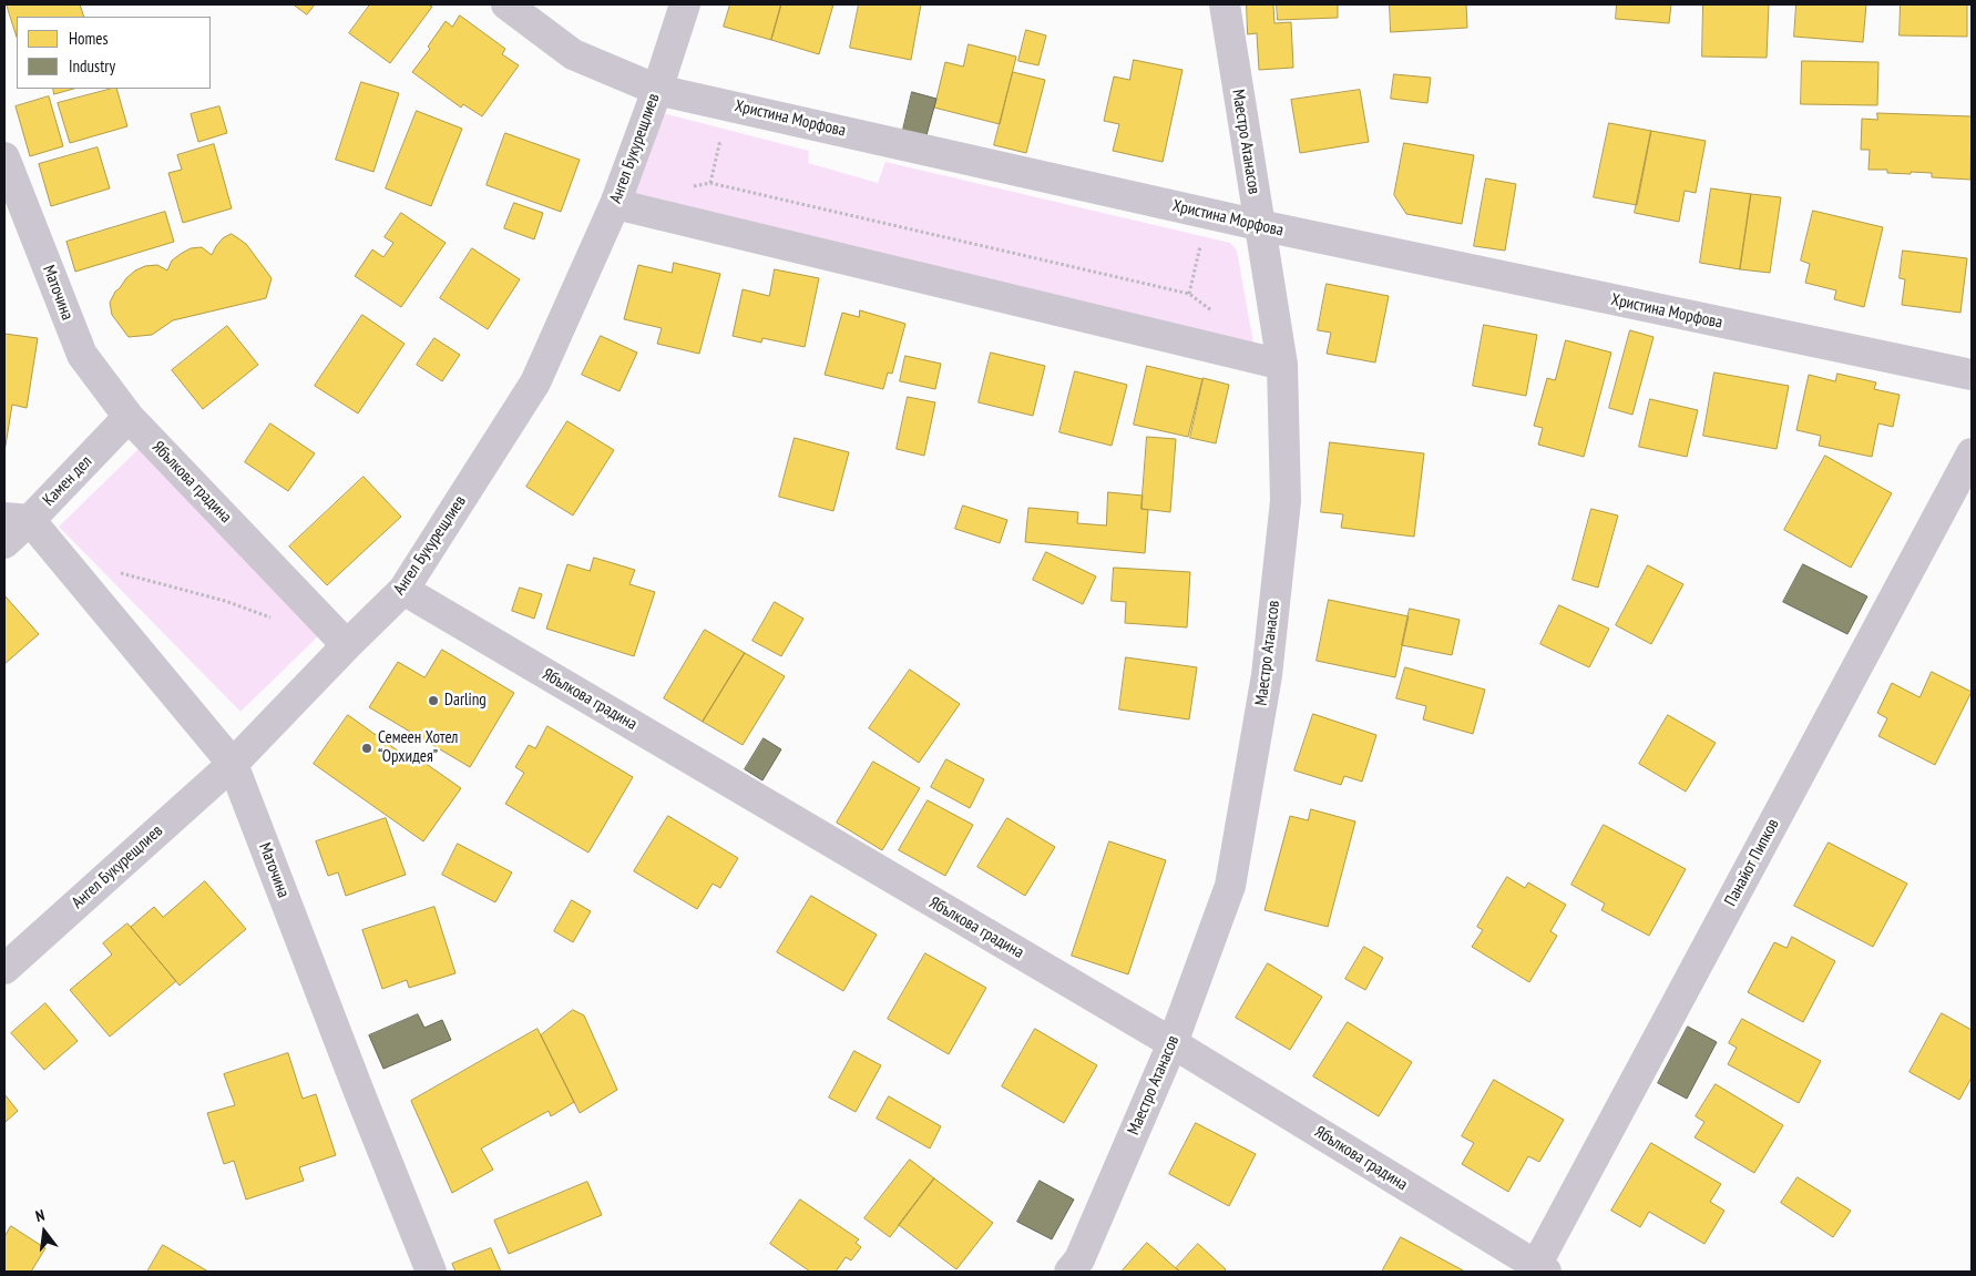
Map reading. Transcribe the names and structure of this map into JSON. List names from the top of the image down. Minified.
{"streets":{"street":["Христина Морфова","Маестро Атанасов","Ангел Букурещлиев","Маточина","Камен дел","Ябълкова градина","Панайот Пипков"]},"crossings":[["Христина Морфова","Маестро Атанасов"],["Христина Морфова","Ангел Букурещлиев"],["Маестро Атанасов","Ябълкова градина"],["Ангел Букурещлиев","Маточина"],["Ангел Букурещлиев","Ябълкова градина"],["Маточина","Камен дел"],["Маточина","Ябълкова градина"],["Камен дел","Ябълкова градина"],["Ябълкова градина","Панайот Пипков"]],"places":["Darling","Семеен Хотел “Орхидея”"],"legend":["Homes","Industry"],"north":"top"}
